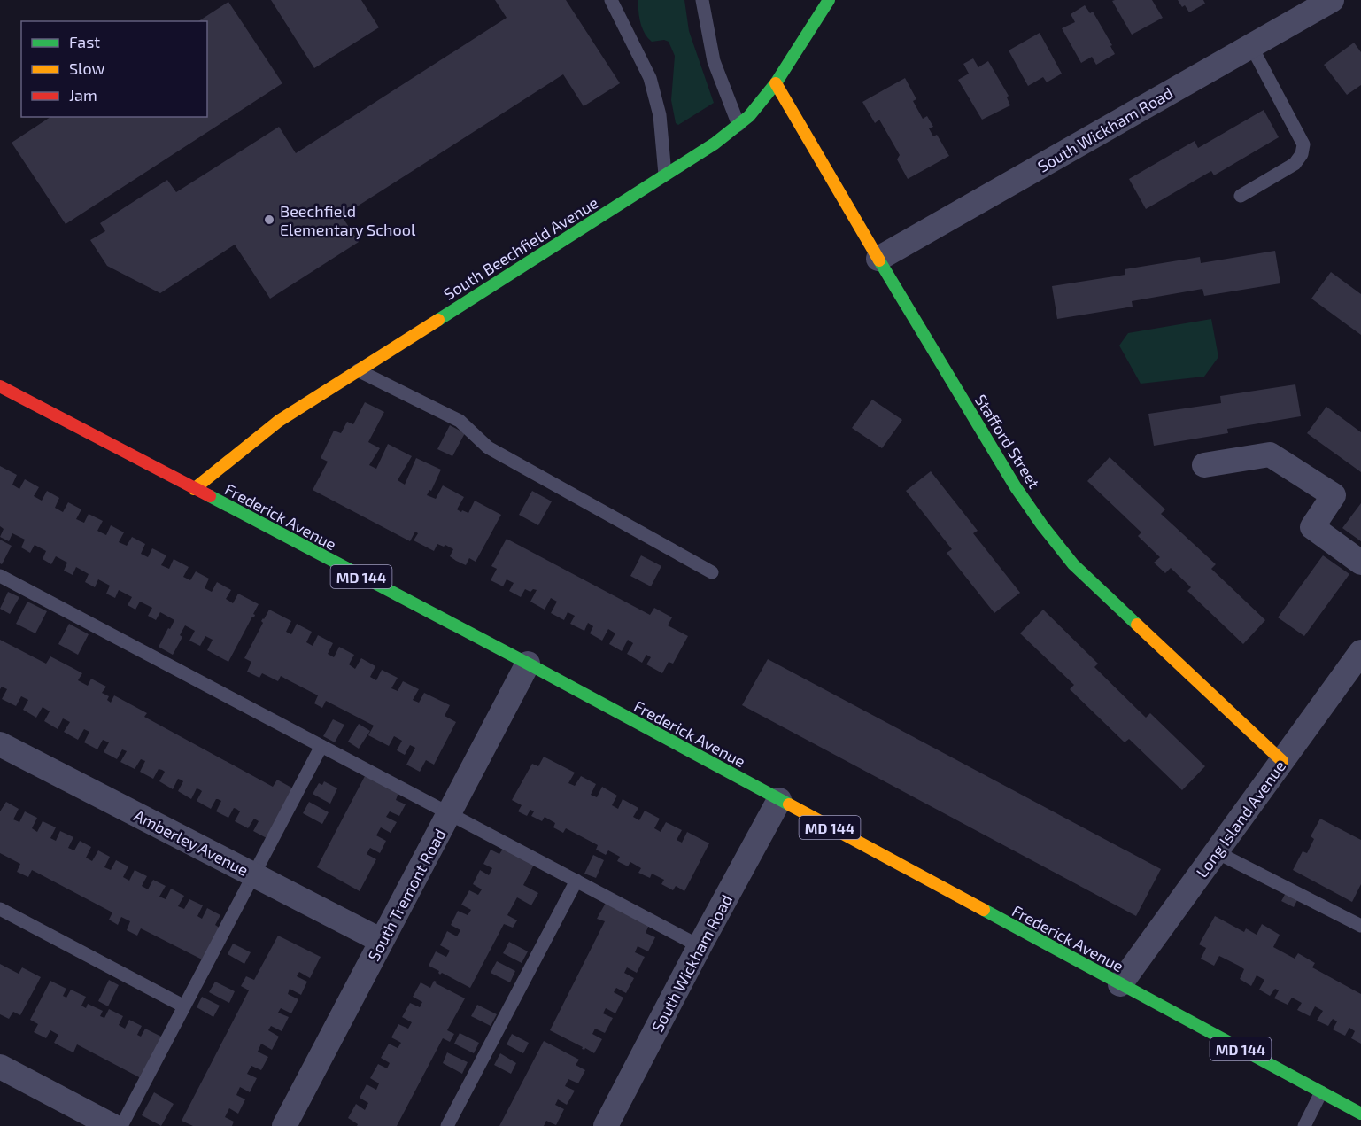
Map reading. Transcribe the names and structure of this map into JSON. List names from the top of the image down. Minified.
{"streets":{"street":["South Wickham Road","South Beechfield Avenue","Stafford Street","Frederick Avenue","MD 144","Long Island Avenue","Amberley Avenue","South Tremont Road"]},"crossings":[["South Wickham Road","Stafford Street"],["South Wickham Road","Frederick Avenue"],["South Beechfield Avenue","Stafford Street"],["South Beechfield Avenue","Frederick Avenue"],["Stafford Street","Long Island Avenue"],["Frederick Avenue","Long Island Avenue"],["Frederick Avenue","South Tremont Road"],["Amberley Avenue","South Tremont Road"]],"places":["Beechfield Elementary School"],"legend":["Fast","Slow","Jam"]}
